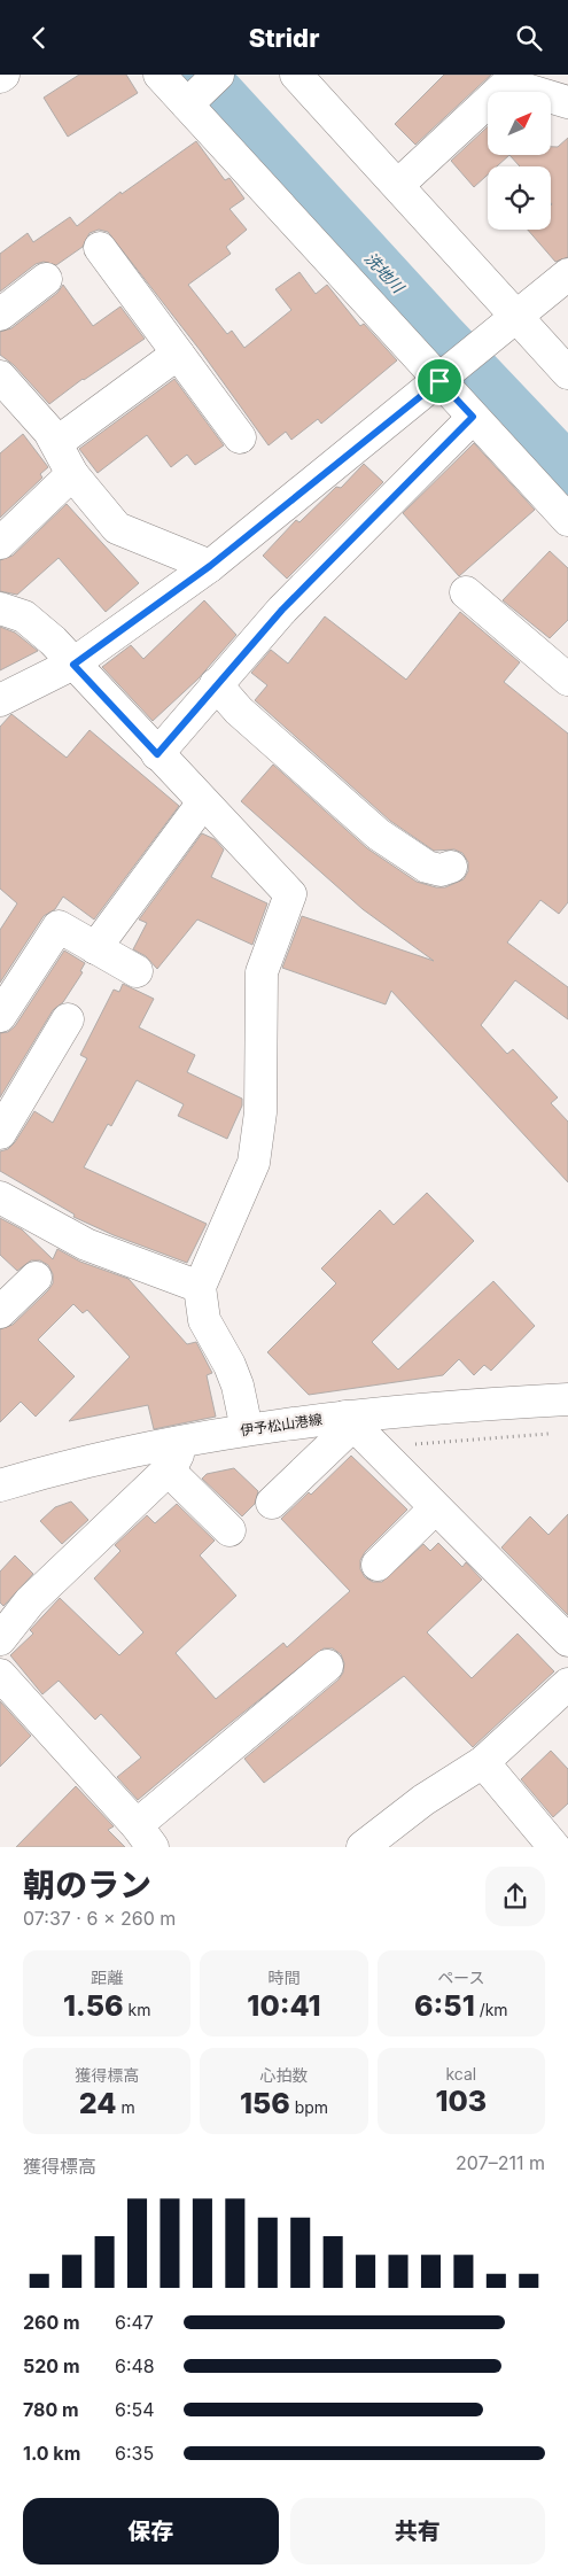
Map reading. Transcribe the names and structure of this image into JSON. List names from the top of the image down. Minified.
{"streets":{"street":["伊予松山港線"]},"water":["洗地川"],"north":"top right","page":{"header":"Stridr","heading":["朝のラン","07:37 · 6 × 260 m"],"stats":[["距離","1.56 km"],["時間","10:41"],["ペース","6:51 /km"],["獲得標高","24 m"],["心拍数","156 bpm"],["kcal","103"]],"chart":["獲得標高","207–211 m"],"list":[{"name":"260 m","note":"6:47"},{"name":"520 m","note":"6:48"},{"name":"780 m","note":"6:54"},{"name":"1.0 km","note":"6:35"}],"buttons":["保存","共有"]}}
